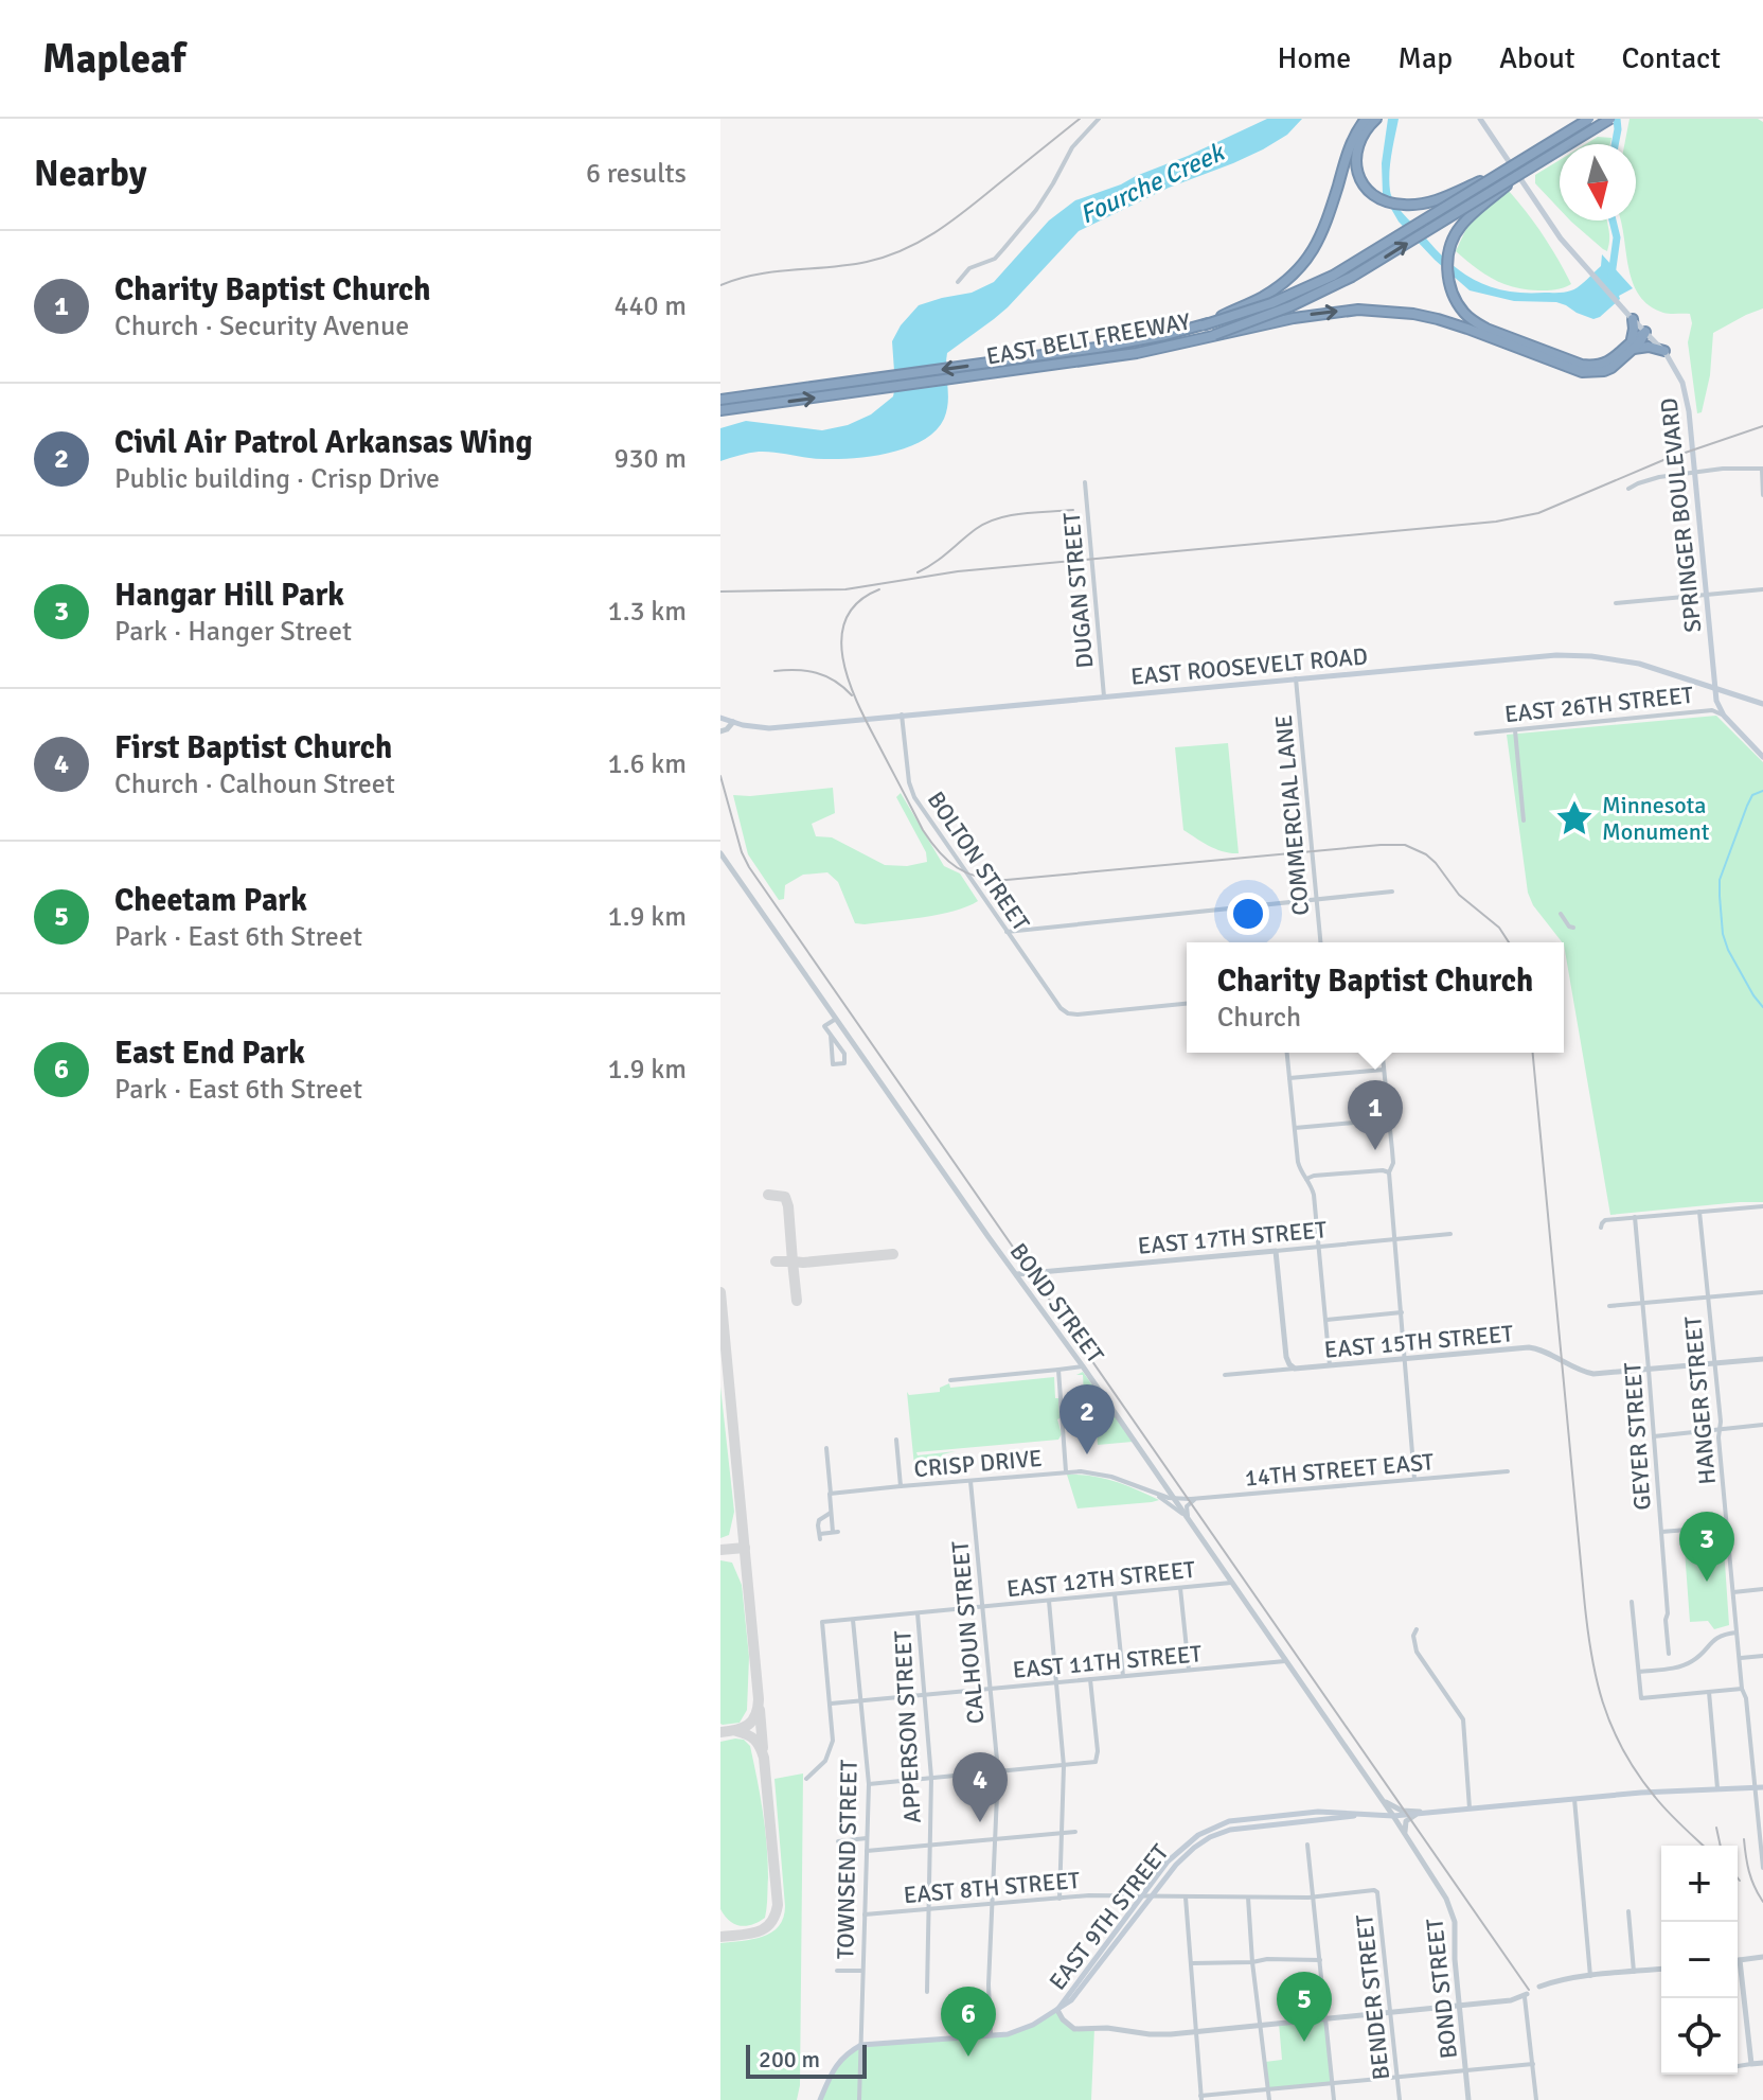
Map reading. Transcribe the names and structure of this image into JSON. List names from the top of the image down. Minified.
{"streets":{"highway":["EAST BELT FREEWAY"],"main road":["SPRINGER BOULEVARD","EAST ROOSEVELT ROAD","EAST 9TH STREET"],"street":["DUGAN STREET","EAST 26TH STREET","COMMERCIAL LANE","BOLTON STREET","EAST 17TH STREET","BOND STREET","EAST 15TH STREET","HANGER STREET","GEYER STREET","CRISP DRIVE","14TH STREET EAST","EAST 12TH STREET","CALHOUN STREET","EAST 11TH STREET","APPERSON STREET","TOWNSEND STREET","EAST 8TH STREET","BENDER STREET"]},"crossings":[["SPRINGER BOULEVARD","EAST ROOSEVELT ROAD"],["SPRINGER BOULEVARD","EAST 26TH STREET"],["DUGAN STREET","EAST ROOSEVELT ROAD"],["EAST ROOSEVELT ROAD","COMMERCIAL LANE"],["EAST ROOSEVELT ROAD","BOLTON STREET"],["EAST 17TH STREET","BOND STREET"],["BOND STREET","CRISP DRIVE"],["BOND STREET","14TH STREET EAST"],["BOND STREET","EAST 12TH STREET"],["BOND STREET","EAST 11TH STREET"],["BOND STREET","EAST 9TH STREET"],["EAST 15TH STREET","HANGER STREET"],["EAST 15TH STREET","GEYER STREET"],["HANGER STREET","EAST 9TH STREET"],["CRISP DRIVE","14TH STREET EAST"],["CRISP DRIVE","CALHOUN STREET"],["EAST 12TH STREET","CALHOUN STREET"],["EAST 12TH STREET","EAST 11TH STREET"],["EAST 12TH STREET","APPERSON STREET"],["EAST 12TH STREET","TOWNSEND STREET"],["CALHOUN STREET","EAST 11TH STREET"],["CALHOUN STREET","EAST 8TH STREET"],["EAST 11TH STREET","APPERSON STREET"],["EAST 11TH STREET","TOWNSEND STREET"],["APPERSON STREET","EAST 8TH STREET"],["TOWNSEND STREET","EAST 8TH STREET"],["EAST 8TH STREET","EAST 9TH STREET"],["EAST 8TH STREET","BENDER STREET"]],"water":["Fourche Creek"],"places":{"place":["Minnesota Monument"]},"scale_bar":"200 m","north":"bottom","page":{"header":"Mapleaf","nav":["Home","Map","About","Contact"],"heading":["Nearby","6 results"],"list":[{"mark":"1","name":"Charity Baptist Church","note":"Church · Security Avenue","value":"440 m"},{"mark":"2","name":"Civil Air Patrol Arkansas Wing","note":"Public building · Crisp Drive","value":"930 m"},{"mark":"3","name":"Hangar Hill Park","note":"Park · Hanger Street","value":"1.3 km"},{"mark":"4","name":"First Baptist Church","note":"Church · Calhoun Street","value":"1.6 km"},{"mark":"5","name":"Cheetam Park","note":"Park · East 6th Street","value":"1.9 km"},{"mark":"6","name":"East End Park","note":"Park · East 6th Street","value":"1.9 km"}],"popup":["Charity Baptist Church","Church"],"pins":["1","2","3","4","5","6"],"map_buttons":["+","−"],"scale":"200 m"}}
